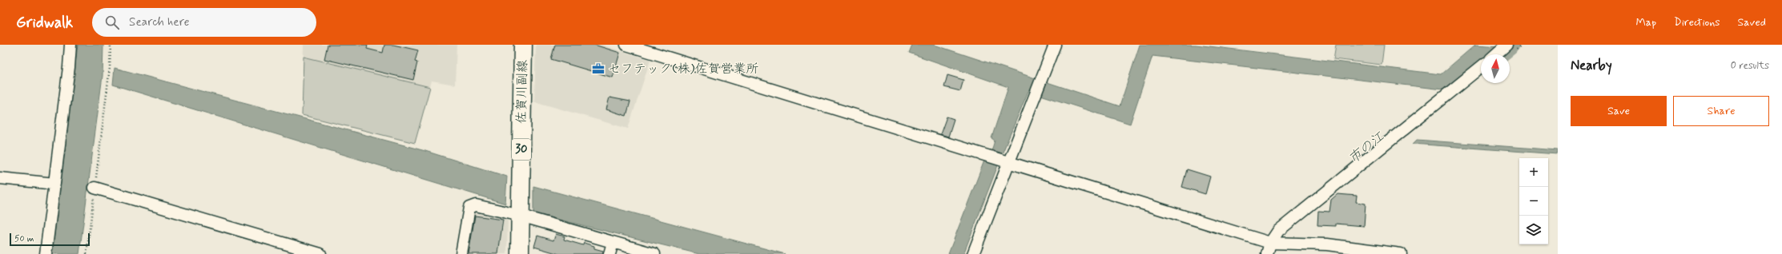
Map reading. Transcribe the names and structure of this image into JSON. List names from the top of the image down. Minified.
{"streets":{"main road":["佐賀川副線","30"]},"water":["市の江"],"places":{"office":["セフテック(株)佐賀営業所"]},"scale_bar":"50 m","north":"top","page":{"header":"Gridwalk","search":"Search here","nav":["Map","Directions","Saved"],"heading":["Nearby","0 results"],"buttons":["Save","Share"],"map_buttons":["+","−"],"scale":"50 m"}}
